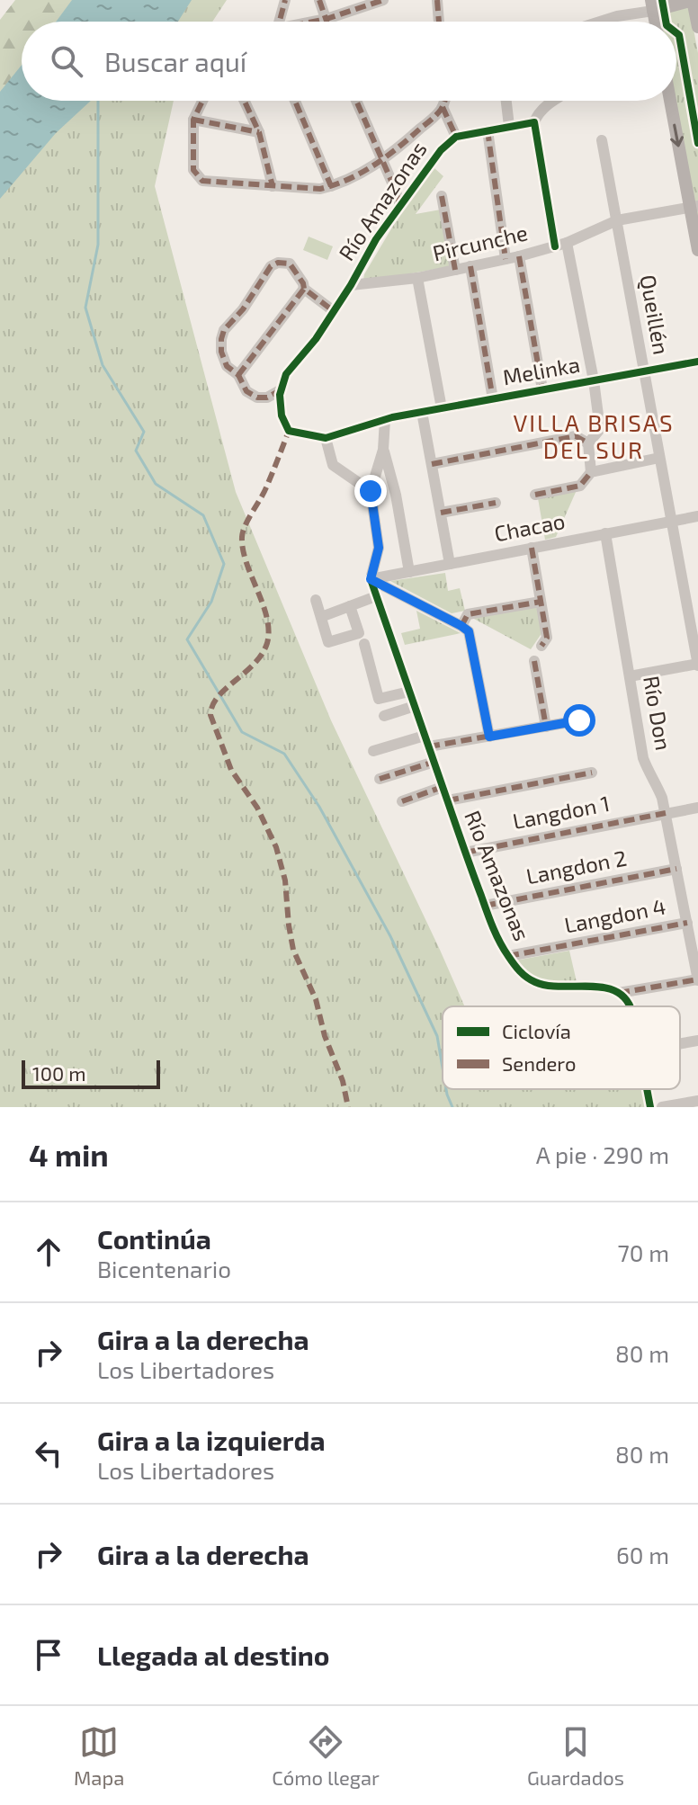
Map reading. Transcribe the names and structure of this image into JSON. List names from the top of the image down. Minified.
{"streets":{"street":["Río Amazonas","Pircunche","Queillén","Melinka","Chacao","Río Don","Langdon 1","Langdon 2","Langdon 4"]},"crossings":[["Río Amazonas","Pircunche"],["Río Amazonas","Chacao"],["Río Amazonas","Río Don"],["Río Amazonas","Langdon 1"],["Río Amazonas","Langdon 2"],["Río Amazonas","Langdon 4"],["Pircunche","Queillén"],["Queillén","Melinka"],["Queillén","Chacao"],["Chacao","Río Don"],["Río Don","Langdon 1"],["Río Don","Langdon 2"],["Río Don","Langdon 4"]],"districts":["VILLA BRISAS DEL SUR"],"legend":["Ciclovía","Sendero"],"scale_bar":"100 m","page":{"search":"Buscar aquí","scale":"100 m","heading":["4 min","A pie · 290 m"],"list":[["Continúa","Bicentenario","70 m"],["Gira a la derecha","Los Libertadores","80 m"],["Gira a la izquierda","Los Libertadores","80 m"],["Gira a la derecha","60 m"],"Llegada al destino"],"nav":["Mapa","Cómo llegar","Guardados"]}}
